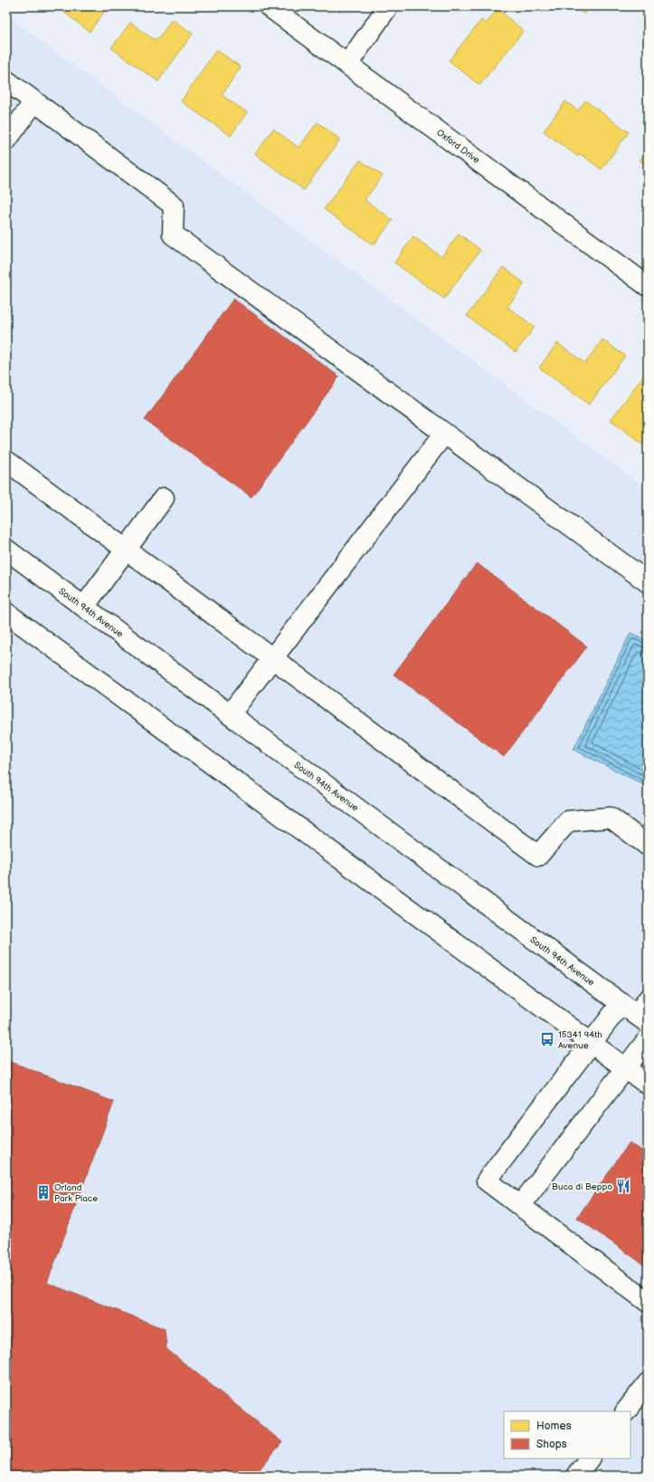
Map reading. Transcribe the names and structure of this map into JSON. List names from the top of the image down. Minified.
{"streets":{"street":["Oxford Drive","South 94th Avenue"]},"places":{"bus stop":["15341 94th Avenue"],"restaurant":["Buca di Beppo"],"building":["Orland Park Place"]},"legend":["Homes","Shops"]}
